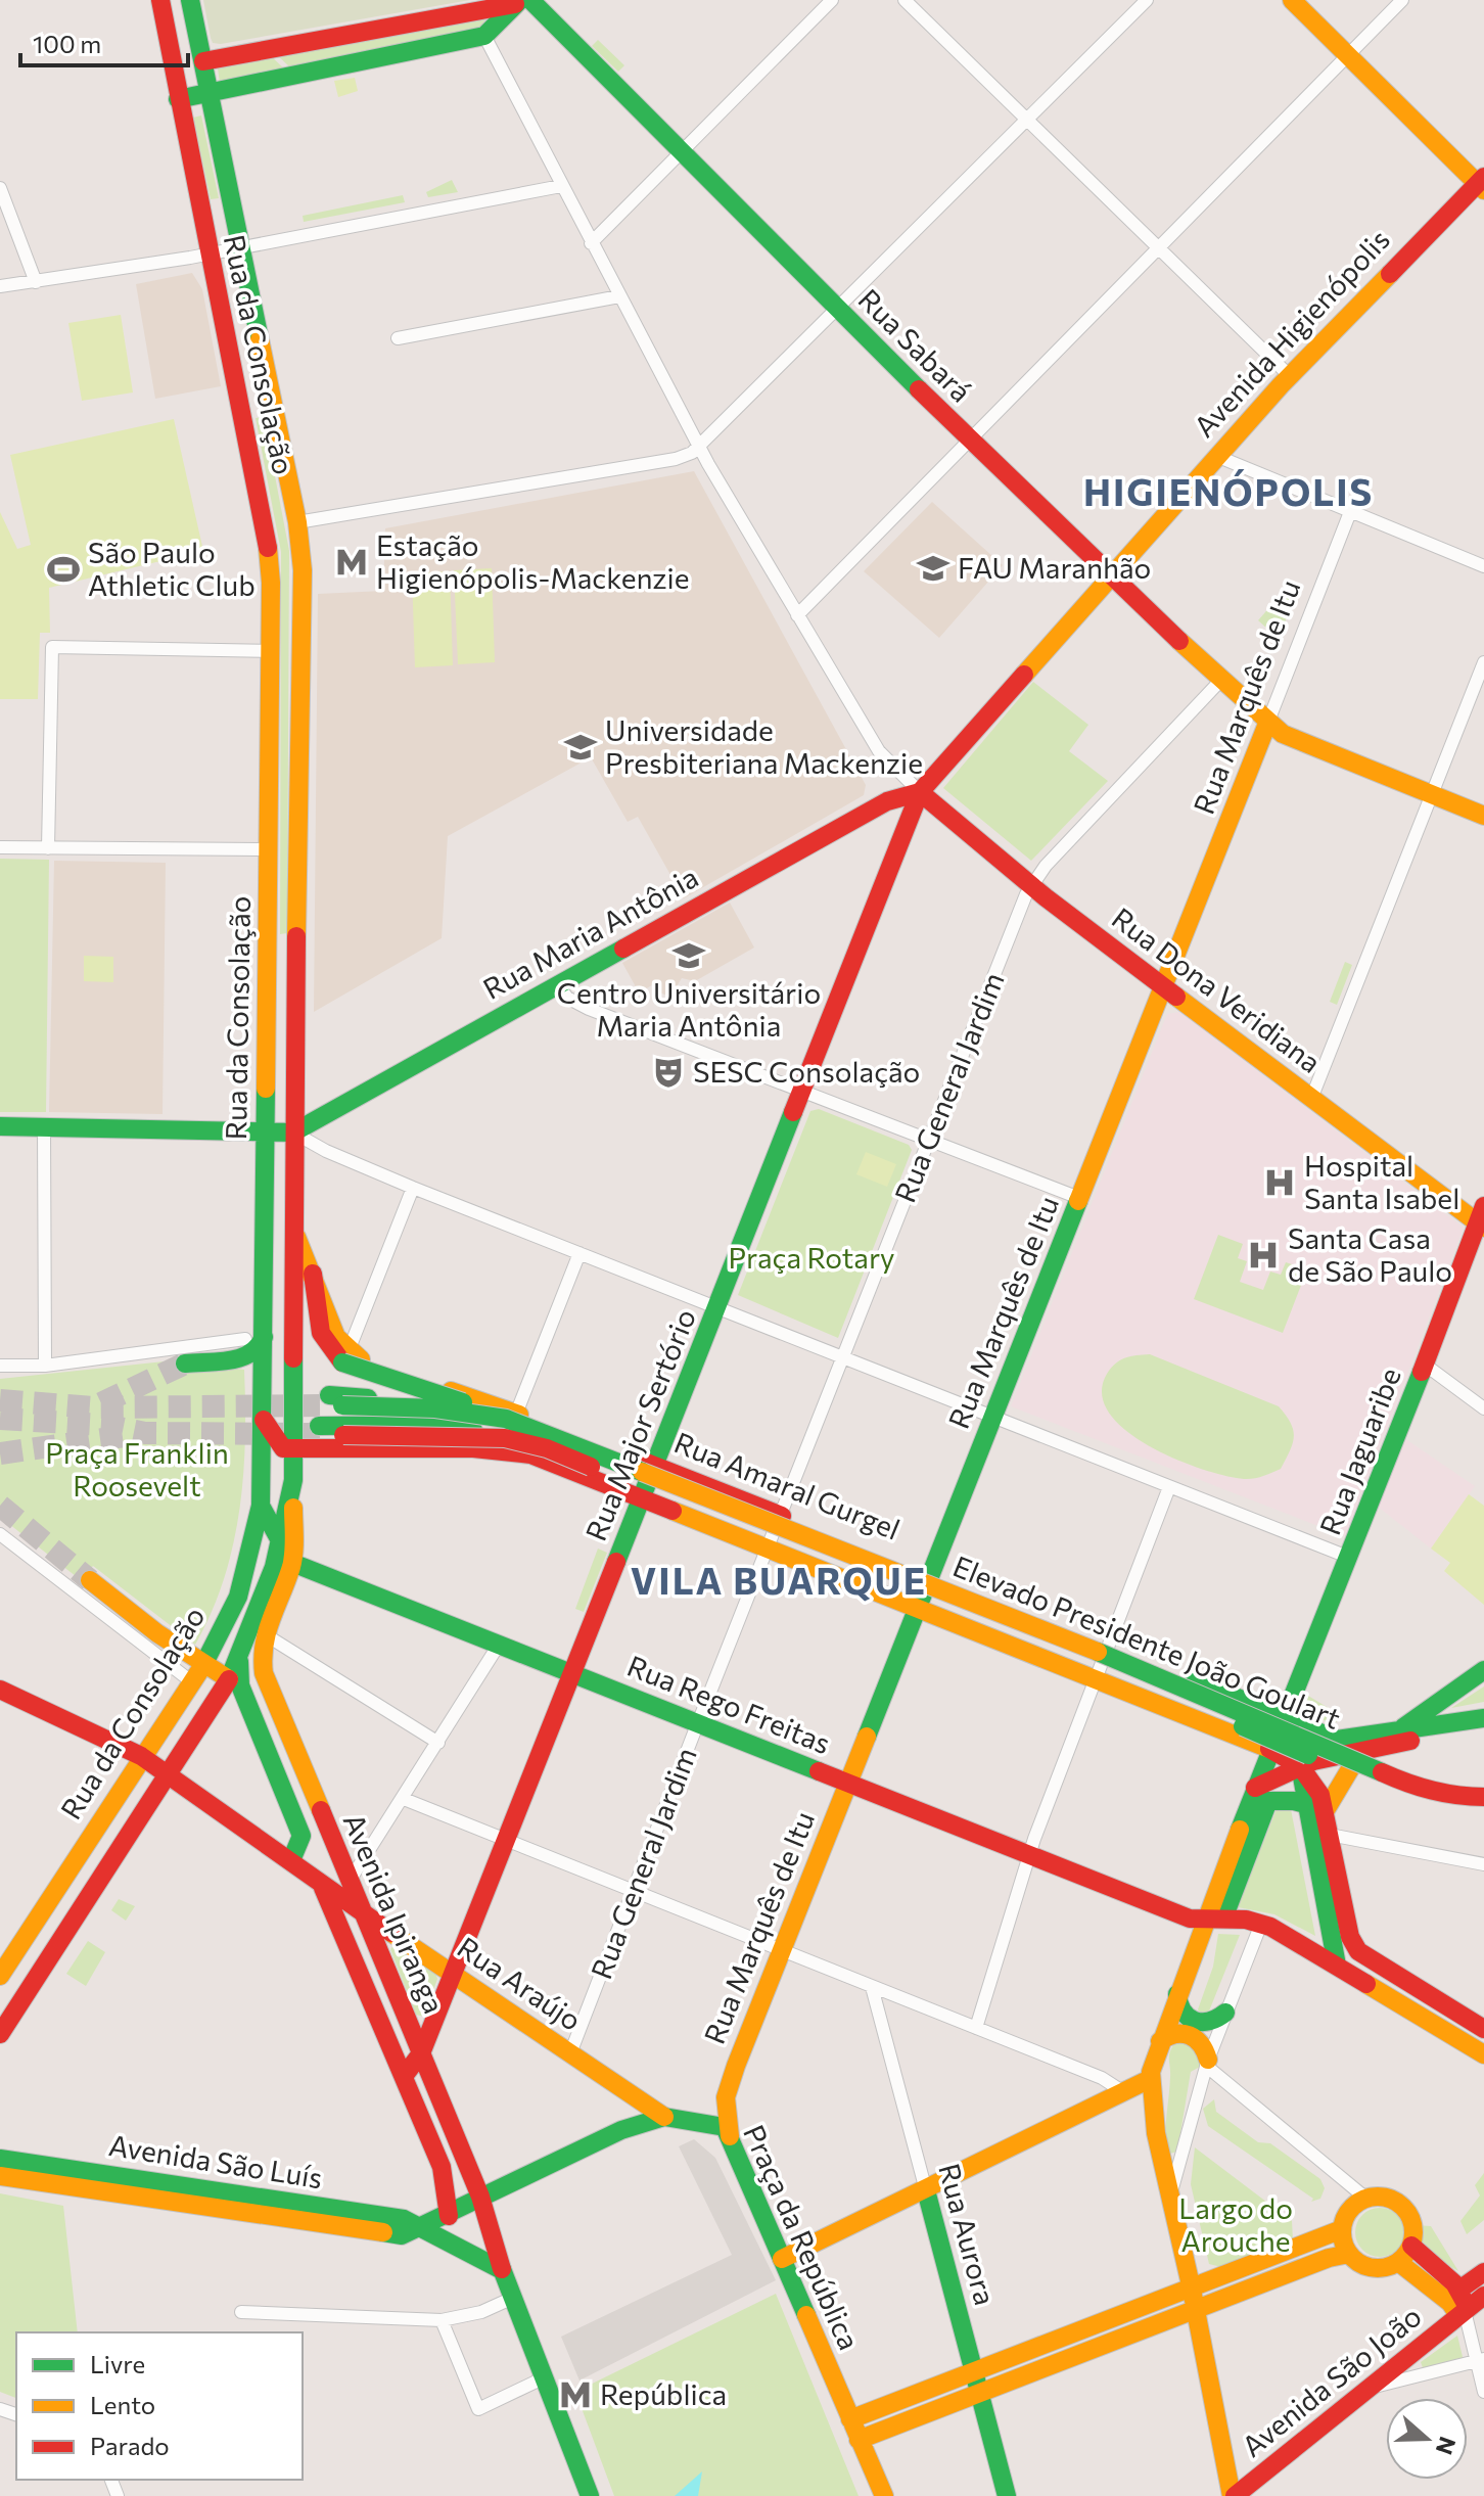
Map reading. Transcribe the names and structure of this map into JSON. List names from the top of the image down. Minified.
{"streets":{"main road":["Avenida Higienópolis","Rua Sabará","Rua da Consolação","Rua Marquês de Itu","Rua Maria Antônia","Rua Dona Veridiana","Rua Major Sertório","Rua Jaguaribe","Rua Amaral Gurgel","Elevado Presidente João Goulart","Rua Rego Freitas","Avenida Ipiranga","Rua Araújo","Avenida São Luís","Rua Aurora","Praça da República","Avenida São João"],"street":["Rua General Jardim"]},"crossings":[["Avenida Higienópolis","Rua Sabará"],["Avenida Higienópolis","Rua Maria Antônia"],["Avenida Higienópolis","Rua Dona Veridiana"],["Avenida Higienópolis","Rua Major Sertório"],["Rua Sabará","Rua Marquês de Itu"],["Rua Sabará","Rua General Jardim"],["Rua da Consolação","Rua Maria Antônia"],["Rua da Consolação","Rua Rego Freitas"],["Rua da Consolação","Avenida Ipiranga"],["Rua da Consolação","Rua Araújo"],["Rua Marquês de Itu","Rua Dona Veridiana"],["Rua Marquês de Itu","Rua Amaral Gurgel"],["Rua Marquês de Itu","Rua Rego Freitas"],["Rua Marquês de Itu","Praça da República"],["Rua Maria Antônia","Rua Dona Veridiana"],["Rua Maria Antônia","Rua Major Sertório"],["Rua Dona Veridiana","Rua General Jardim"],["Rua Dona Veridiana","Rua Major Sertório"],["Rua Dona Veridiana","Rua Jaguaribe"],["Rua General Jardim","Rua Amaral Gurgel"],["Rua General Jardim","Rua Rego Freitas"],["Rua General Jardim","Rua Araújo"],["Rua Major Sertório","Rua Amaral Gurgel"],["Rua Major Sertório","Rua Rego Freitas"],["Rua Major Sertório","Avenida Ipiranga"],["Rua Major Sertório","Rua Araújo"],["Rua Jaguaribe","Rua Amaral Gurgel"],["Rua Amaral Gurgel","Elevado Presidente João Goulart"],["Avenida Ipiranga","Rua Araújo"],["Avenida Ipiranga","Avenida São Luís"],["Avenida Ipiranga","Praça da República"],["Rua Araújo","Praça da República"],["Avenida São Luís","Praça da República"]],"districts":["HIGIENÓPOLIS","VILA BUARQUE"],"parks":["Praça Rotary","Praça Franklin Roosevelt","Largo do Arouche"],"places":{"metro station":["Estação Higienópolis-Mackenzie","República"],"school or university":["FAU Maranhão","Universidade Presbiteriana Mackenzie","Centro Universitário Maria Antônia"],"sports":["São Paulo Athletic Club"],"theatre":["SESC Consolação"],"hospital":["Hospital Santa Isabel","Santa Casa de São Paulo"]},"legend":["Livre","Lento","Parado"],"scale_bar":"100 m","north":"right"}
